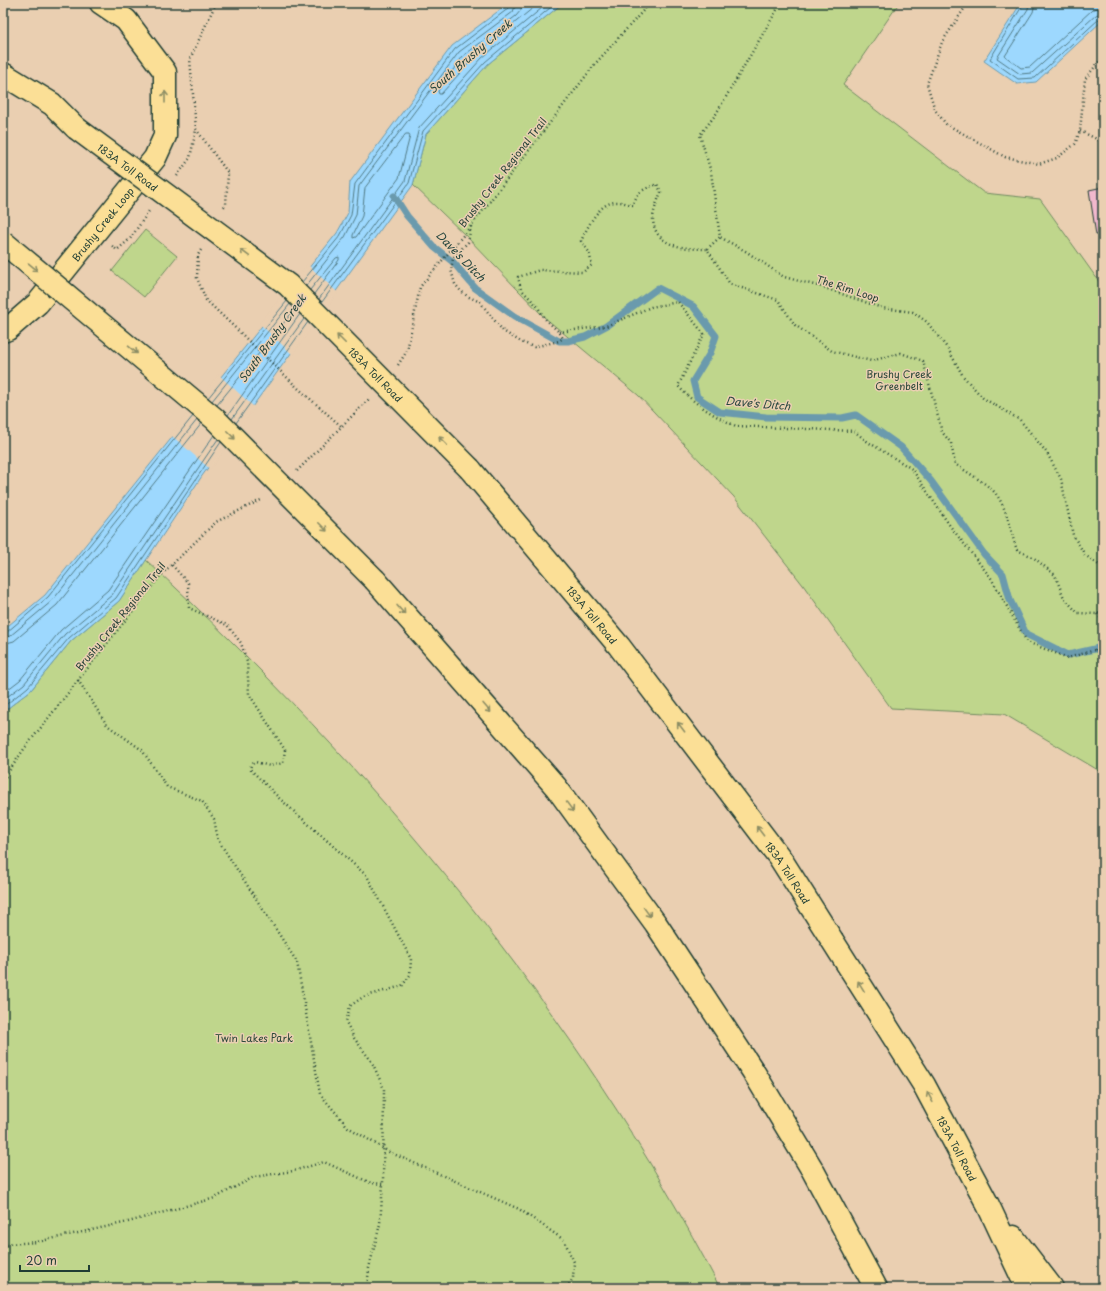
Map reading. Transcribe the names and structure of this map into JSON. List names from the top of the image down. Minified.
{"streets":{"main road":["183A Toll Road","Brushy Creek Loop"],"path":["Brushy Creek Regional Trail","The Rim Loop"]},"one_way":["Brushy Creek Loop"],"water":["South Brushy Creek","Dave's Ditch"],"parks":["Brushy Creek Greenbelt","Twin Lakes Park"],"scale_bar":"20 m"}
